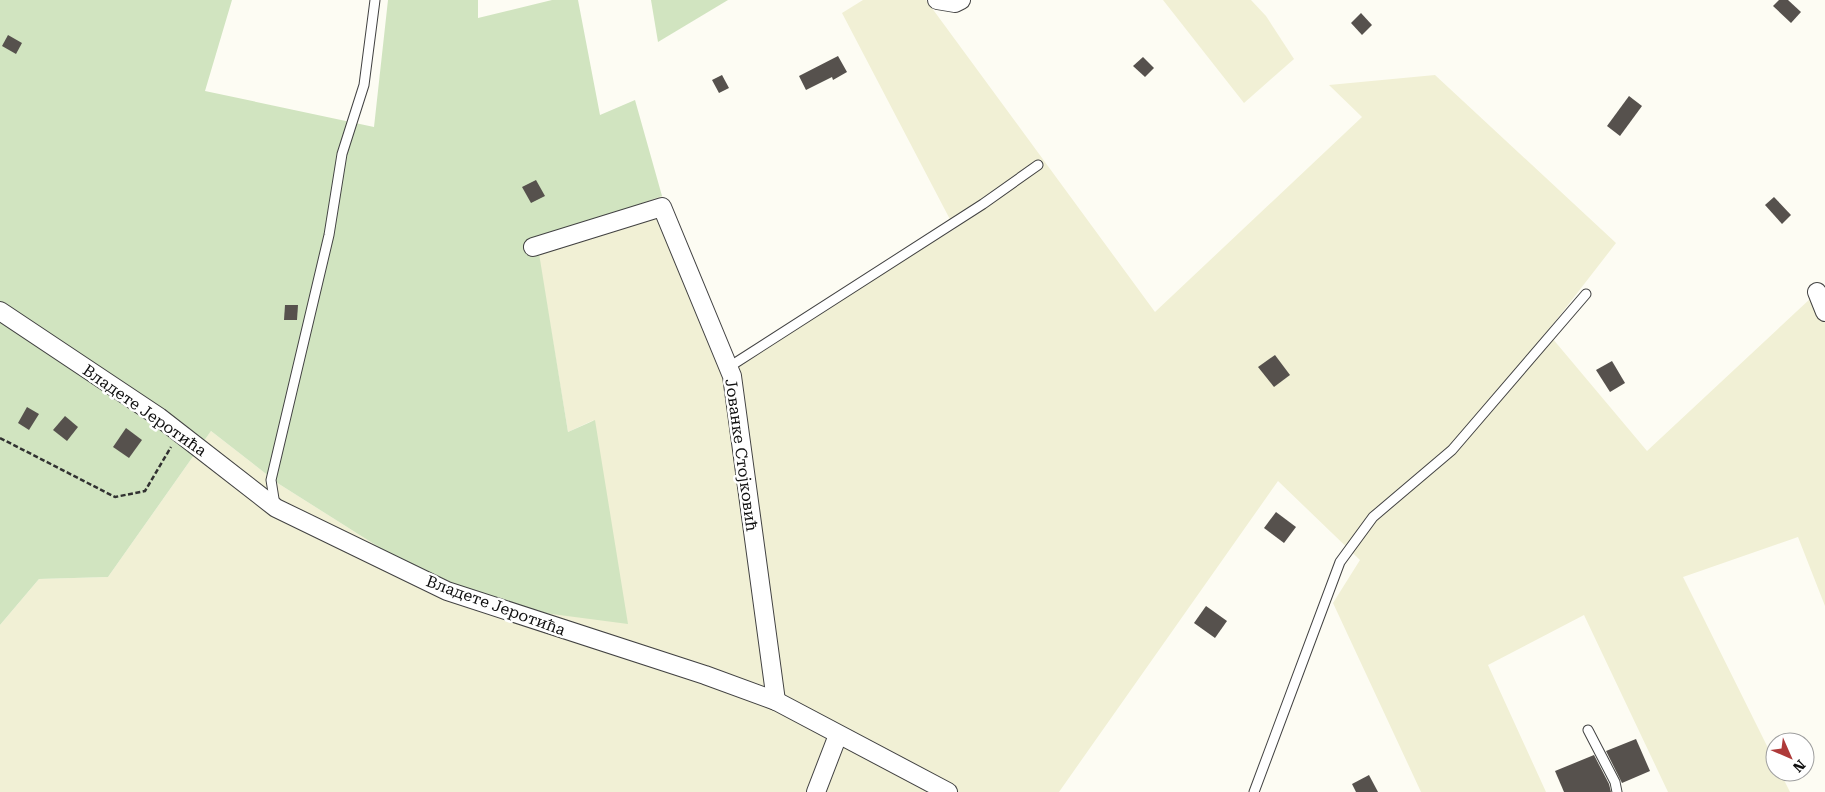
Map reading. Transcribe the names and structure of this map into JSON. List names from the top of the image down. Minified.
{"streets":{"street":["Владете Јеротића","Јованке Стојковић"]},"crossings":[["Владете Јеротића","Јованке Стојковић"]],"north":"bottom right"}
